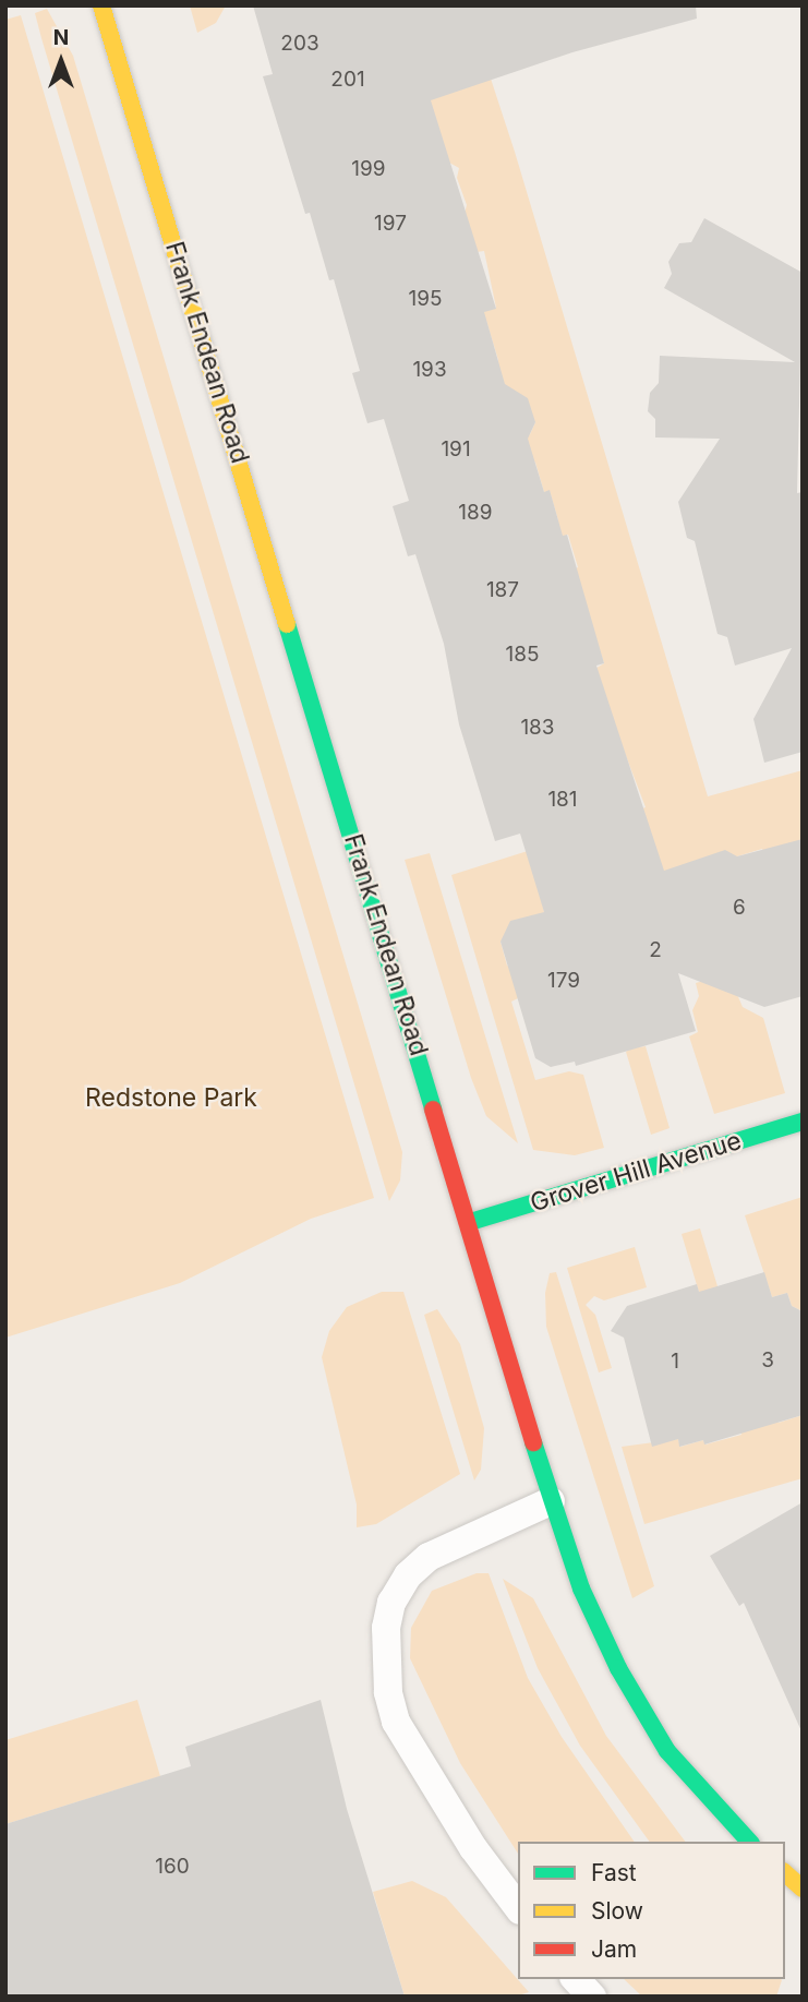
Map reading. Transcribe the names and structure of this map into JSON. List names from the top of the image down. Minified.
{"streets":{"street":["Frank Endean Road","Grover Hill Avenue"]},"crossings":[["Frank Endean Road","Grover Hill Avenue"]],"parks":["Redstone Park"],"house_numbers":["203","201","199","197","195","193","191","189","187","185","183","181","6","2","179","3","1","160"],"legend":["Fast","Slow","Jam"],"north":"top"}
